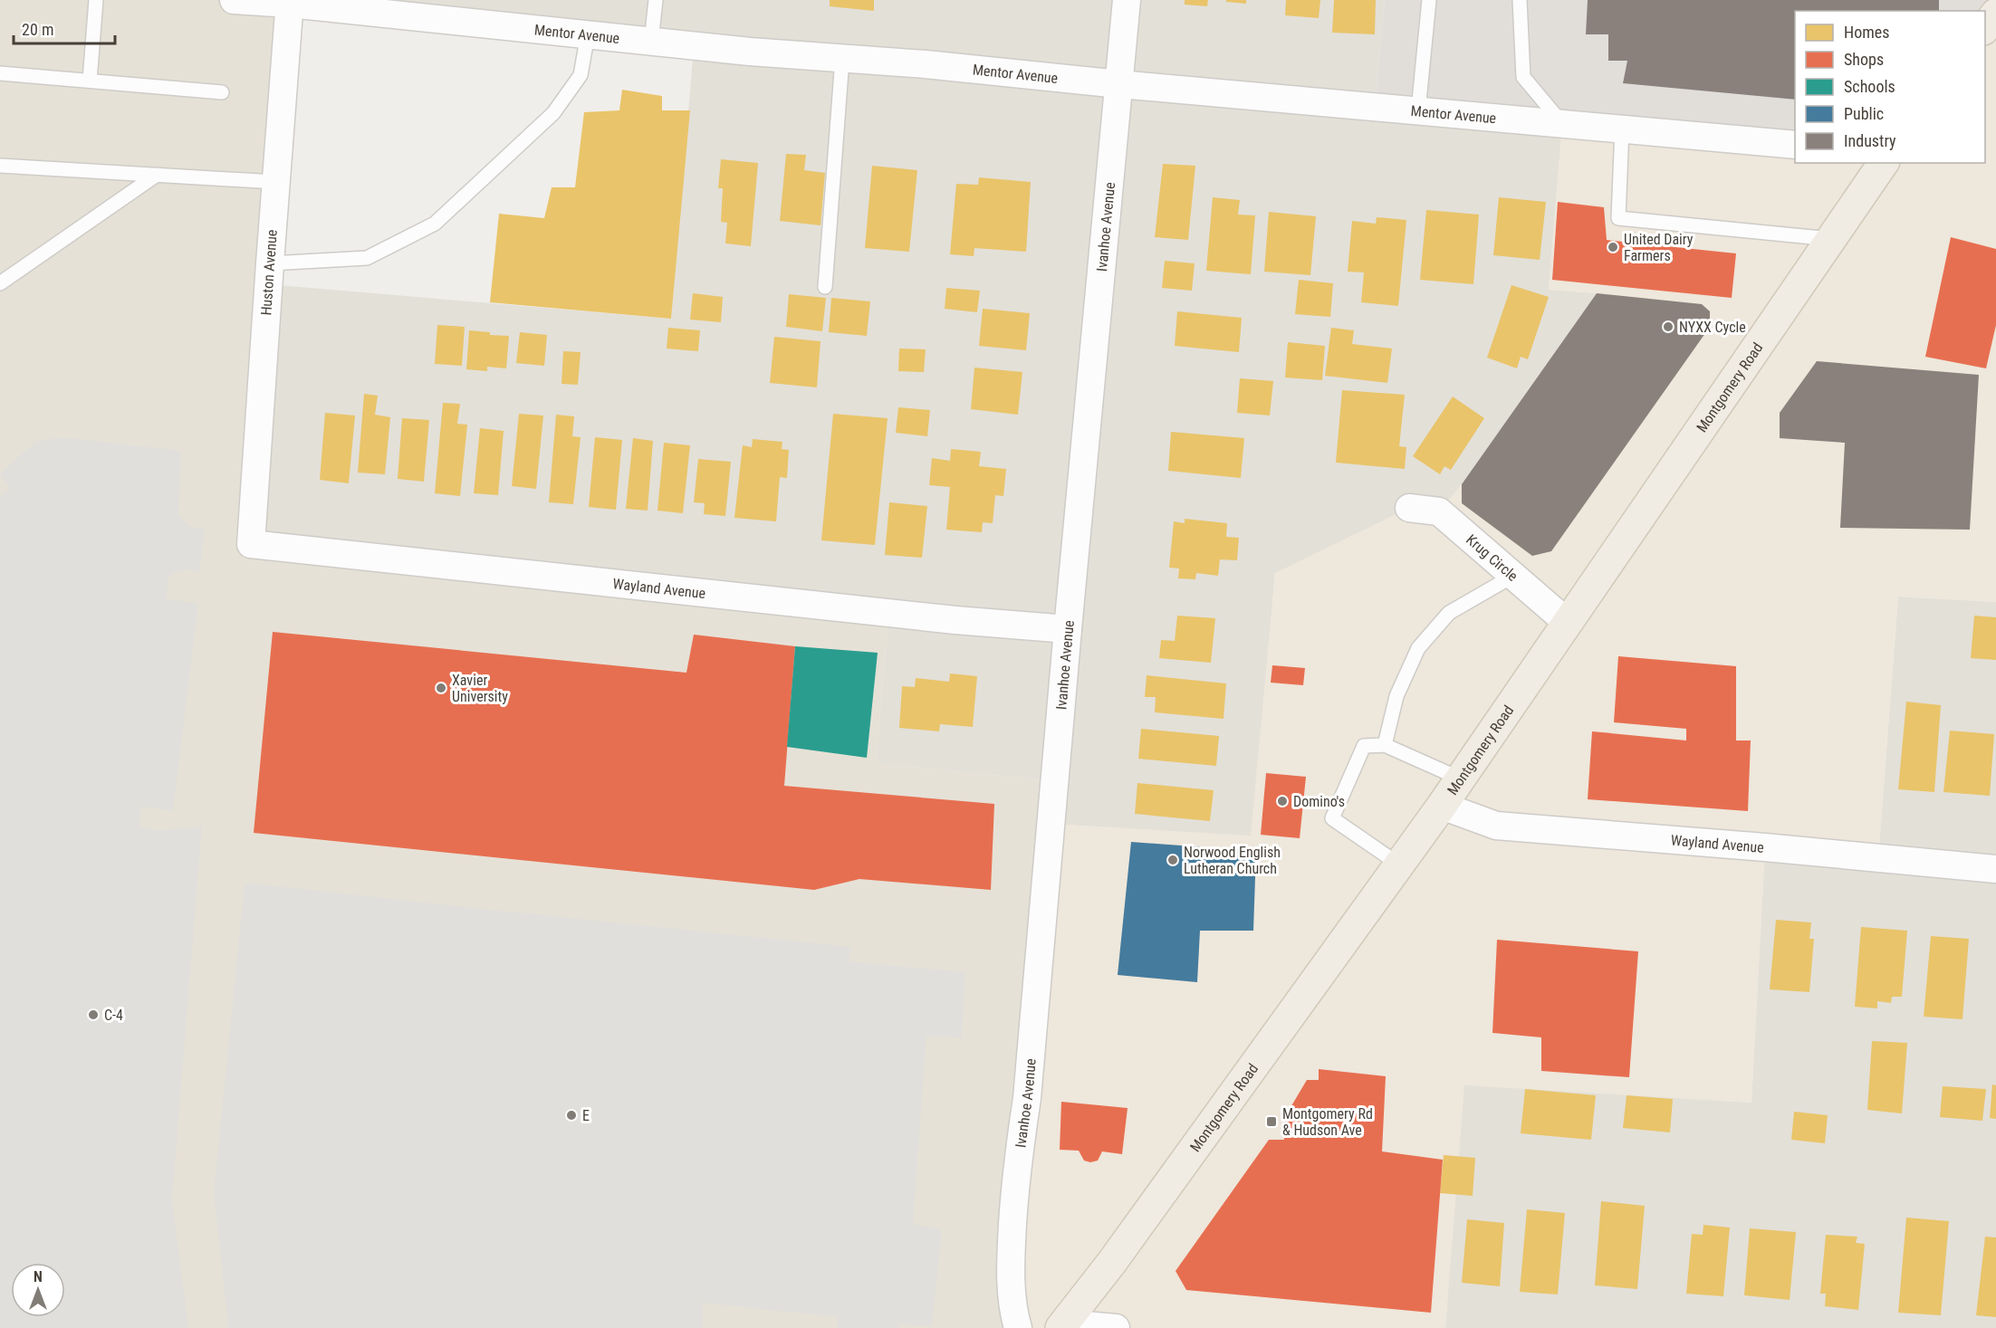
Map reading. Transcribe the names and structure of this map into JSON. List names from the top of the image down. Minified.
{"streets":{"main road":["Montgomery Road"],"street":["Mentor Avenue","Ivanhoe Avenue","Huston Avenue","Krug Circle","Wayland Avenue"]},"crossings":[["Mentor Avenue","Ivanhoe Avenue"],["Mentor Avenue","Huston Avenue"],["Ivanhoe Avenue","Wayland Avenue"],["Huston Avenue","Wayland Avenue"],["Montgomery Road","Krug Circle"],["Montgomery Road","Wayland Avenue"]],"places":{"other":["United Dairy Farmers","NYXX Cycle","Xavier University","Domino's","Norwood English Lutheran Church","C-4","E"],"transit":["Montgomery Rd & Hudson Ave"]},"legend":["Homes","Shops","Schools","Public","Industry"],"scale_bar":"20 m","north":"top"}
